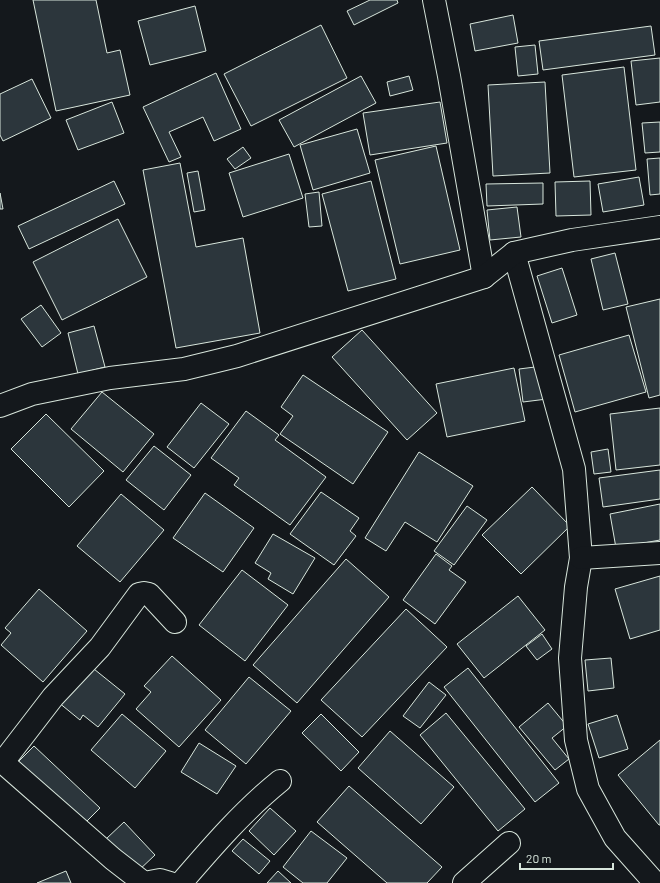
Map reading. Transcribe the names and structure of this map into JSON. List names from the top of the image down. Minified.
{"scale_bar":"20 m"}
